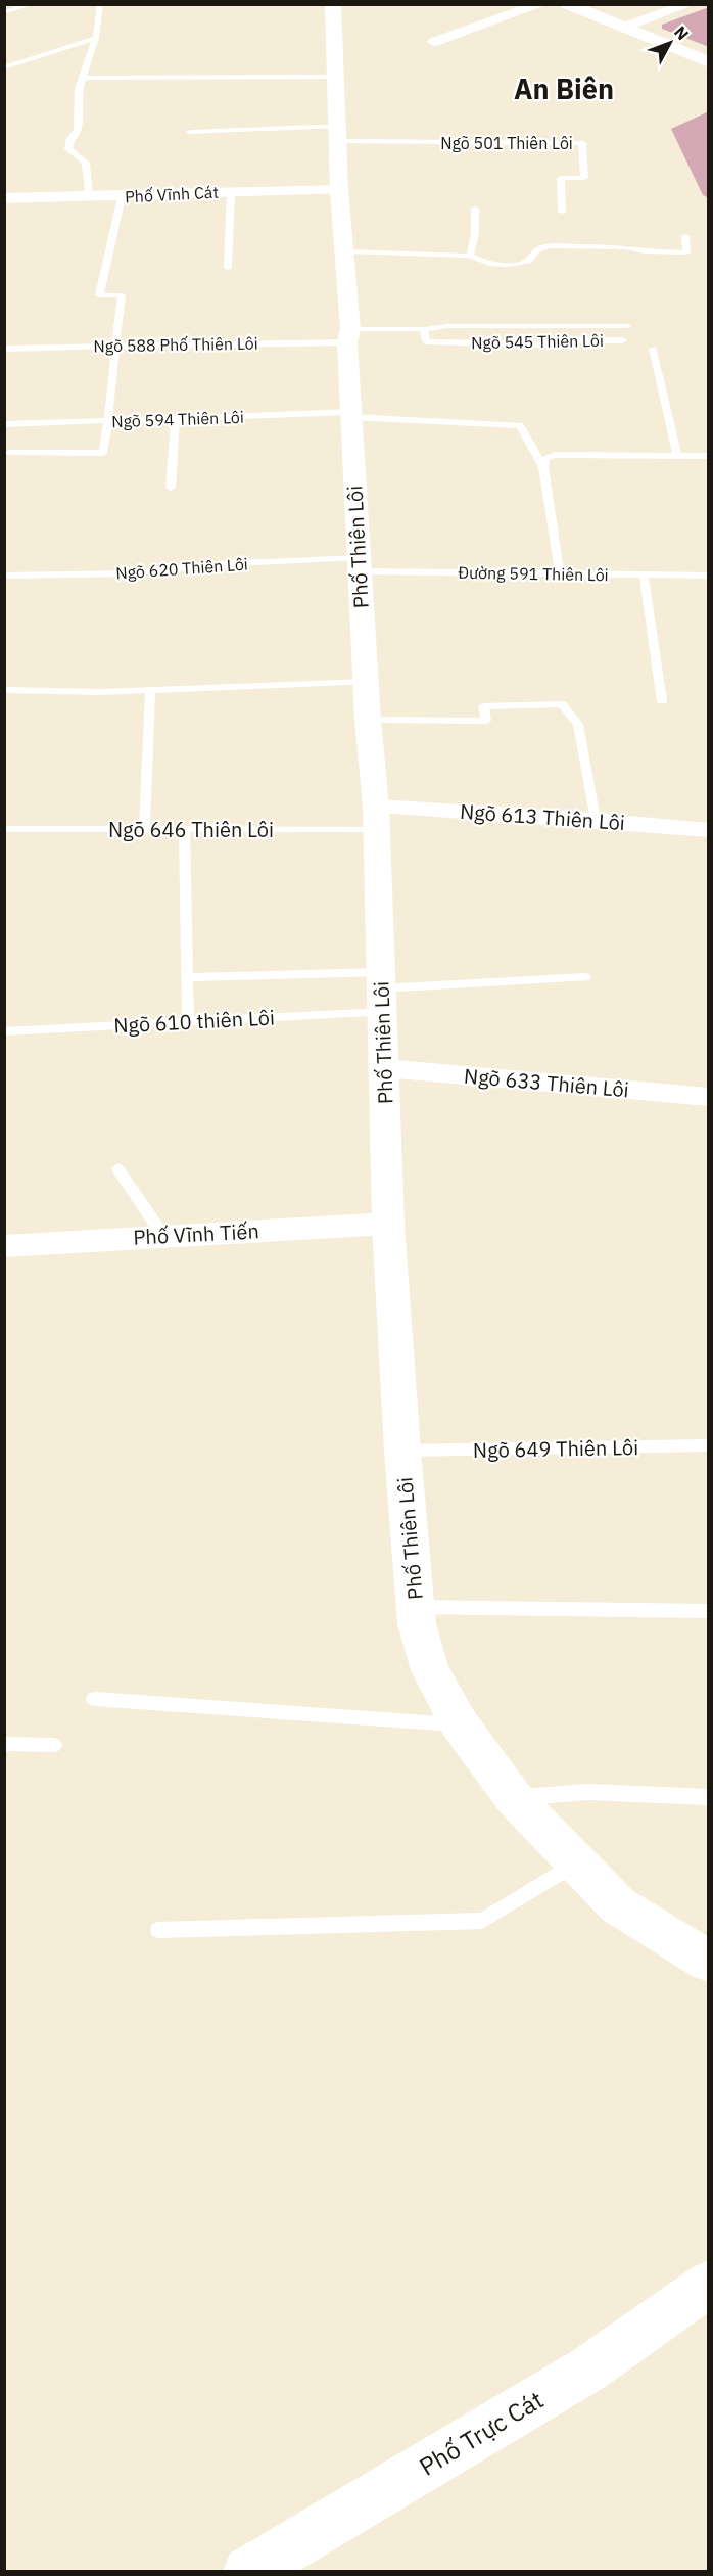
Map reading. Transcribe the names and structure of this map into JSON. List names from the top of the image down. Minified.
{"streets":{"main road":["Phố Thiên Lôi","Phố Trực Cát"],"street":["Phố Vĩnh Cát","Ngõ 613 Thiên Lôi","Ngõ 633 Thiên Lôi","Phố Vĩnh Tiến"],"lane":["Ngõ 501 Thiên Lôi","Ngõ 545 Thiên Lôi","Ngõ 588 Phố Thiên Lôi","Ngõ 594 Thiên Lôi","Ngõ 620 Thiên Lôi","Đường 591 Thiên Lôi","Ngõ 646 Thiên Lôi","Ngõ 610 thiên Lôi","Ngõ 649 Thiên Lôi"]},"crossings":[["Ngõ 501 Thiên Lôi","Phố Thiên Lôi"],["Phố Vĩnh Cát","Phố Thiên Lôi"],["Ngõ 545 Thiên Lôi","Ngõ 588 Phố Thiên Lôi"],["Ngõ 545 Thiên Lôi","Phố Thiên Lôi"],["Ngõ 588 Phố Thiên Lôi","Phố Thiên Lôi"],["Ngõ 594 Thiên Lôi","Phố Thiên Lôi"],["Phố Thiên Lôi","Ngõ 620 Thiên Lôi"],["Phố Thiên Lôi","Đường 591 Thiên Lôi"],["Phố Thiên Lôi","Ngõ 613 Thiên Lôi"],["Phố Thiên Lôi","Ngõ 646 Thiên Lôi"],["Phố Thiên Lôi","Ngõ 610 thiên Lôi"],["Phố Thiên Lôi","Ngõ 633 Thiên Lôi"],["Phố Thiên Lôi","Phố Vĩnh Tiến"],["Phố Thiên Lôi","Ngõ 649 Thiên Lôi"],["Ngõ 620 Thiên Lôi","Đường 591 Thiên Lôi"],["Ngõ 613 Thiên Lôi","Ngõ 646 Thiên Lôi"]],"districts":["An Biên"],"north":"top right"}
